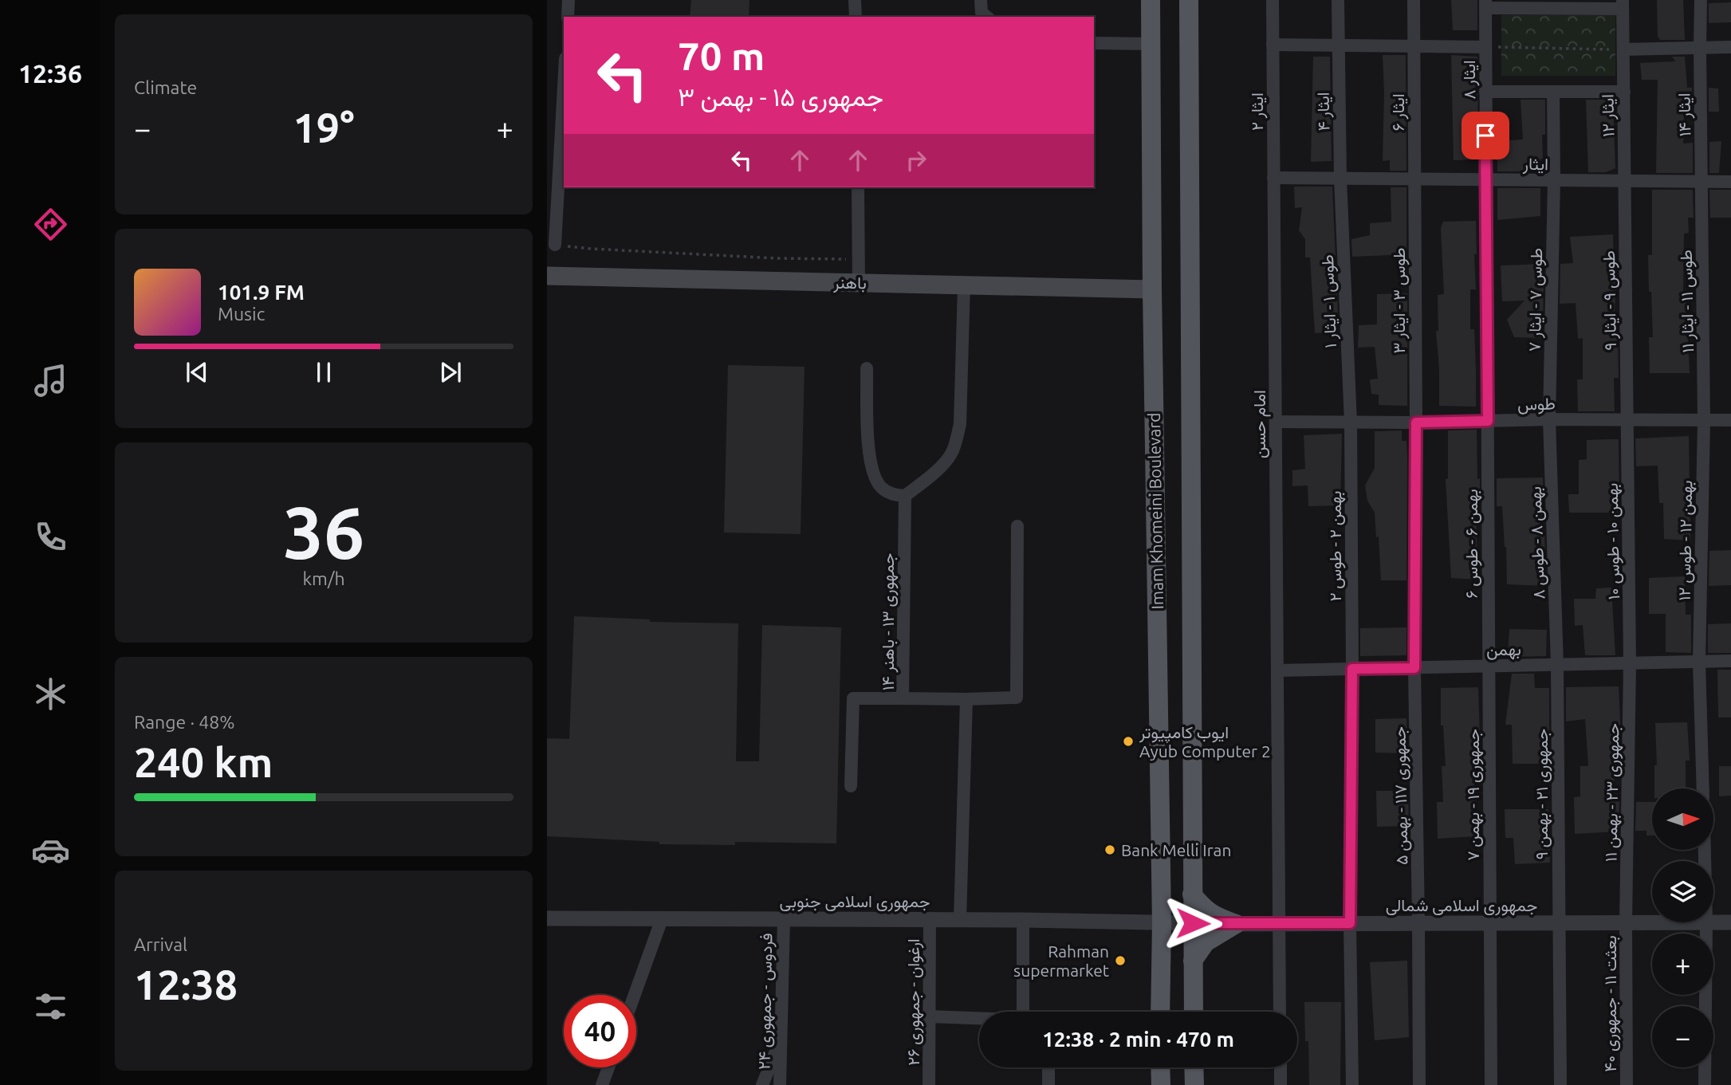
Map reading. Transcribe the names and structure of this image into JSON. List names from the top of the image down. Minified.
{"streets":{"main road":["باهنر","Imam Khomeini Boulevard"],"street":["ایثار ۸","ایثار ۲","ایثار ۴","ایثار ۶","ایثار ۱۴","ایثار ۱۲","ایثار","طوس ۷ - ایثار ۷","طوس ۳ - ایثار ۳","طوس ۹ - ایثار ۹","طوس ۱ - ایثار ۱","طوس ۱۱ - ایثار ۱۱","طوس","امام حسن","بهمن ۱۲ - طوس ۱۲","بهمن ۱۰ - طوس ۱۰","بهمن ۸ - طوس ۸","بهمن ۶ - طوس ۶","بهمن ۲ - طوس ۲","جمهوری ۱۳ - باهنر ۱۴","بهمن","جمهوری ۲۳ - بهمن ۱۱","جمهوری ۲۱ - بهمن ۹","جمهوری ۱۹ - بهمن ۷","جمهوری ۱۱۷ - بهمن ۵","جمهوری اسلامی جنوبی","جمهوری اسلامی شمالی","فردوس - جمهوری ۲۴","ارغوان - جمهوری ۲۶","بعثت ۱۱ - جمهوری ۴۰"]},"crossings":[["ایثار ۸","ایثار"],["ایثار ۸","طوس"],["ایثار ۸","بهمن ۶ - طوس ۶"],["ایثار ۲","ایثار"],["ایثار ۲","امام حسن"],["ایثار ۴","ایثار"],["ایثار ۴","طوس ۱ - ایثار ۱"],["ایثار ۶","ایثار"],["ایثار ۶","طوس ۳ - ایثار ۳"],["ایثار ۱۴","ایثار"],["ایثار ۱۴","طوس ۱۱ - ایثار ۱۱"],["ایثار ۱۲","ایثار"],["ایثار ۱۲","طوس ۹ - ایثار ۹"],["ایثار","طوس ۷ - ایثار ۷"],["ایثار","طوس ۳ - ایثار ۳"],["ایثار","طوس ۹ - ایثار ۹"],["ایثار","طوس ۱ - ایثار ۱"],["ایثار","طوس ۱۱ - ایثار ۱۱"],["ایثار","امام حسن"],["باهنر","Imam Khomeini Boulevard"],["طوس ۷ - ایثار ۷","طوس"],["طوس ۷ - ایثار ۷","بهمن ۸ - طوس ۸"],["طوس ۳ - ایثار ۳","طوس"],["طوس ۳ - ایثار ۳","بهمن"],["طوس ۳ - ایثار ۳","جمهوری ۱۱۷ - بهمن ۵"],["طوس ۹ - ایثار ۹","طوس"],["طوس ۹ - ایثار ۹","بهمن ۱۰ - طوس ۱۰"],["طوس ۱ - ایثار ۱","طوس"],["طوس ۱ - ایثار ۱","بهمن ۲ - طوس ۲"],["طوس ۱۱ - ایثار ۱۱","طوس"],["طوس ۱۱ - ایثار ۱۱","بهمن ۱۲ - طوس ۱۲"],["طوس","امام حسن"],["طوس","بهمن ۱۲ - طوس ۱۲"],["طوس","بهمن ۱۰ - طوس ۱۰"],["طوس","بهمن ۸ - طوس ۸"],["طوس","بهمن ۶ - طوس ۶"],["طوس","بهمن ۲ - طوس ۲"],["امام حسن","بهمن"],["امام حسن","جمهوری اسلامی شمالی"],["Imam Khomeini Boulevard","جمهوری اسلامی جنوبی"],["Imam Khomeini Boulevard","جمهوری اسلامی شمالی"],["بهمن ۱۲ - طوس ۱۲","بهمن"],["بهمن ۱۰ - طوس ۱۰","بهمن"],["بهمن ۱۰ - طوس ۱۰","جمهوری ۲۳ - بهمن ۱۱"],["بهمن ۸ - طوس ۸","بهمن"],["بهمن ۸ - طوس ۸","جمهوری ۲۱ - بهمن ۹"],["بهمن ۶ - طوس ۶","بهمن"],["بهمن ۶ - طوس ۶","جمهوری ۱۹ - بهمن ۷"],["بهمن ۲ - طوس ۲","بهمن"],["بهمن ۲ - طوس ۲","جمهوری اسلامی شمالی"],["بهمن","جمهوری ۲۳ - بهمن ۱۱"],["بهمن","جمهوری ۲۱ - بهمن ۹"],["بهمن","جمهوری ۱۹ - بهمن ۷"],["بهمن","جمهوری ۱۱۷ - بهمن ۵"],["جمهوری ۲۳ - بهمن ۱۱","جمهوری اسلامی شمالی"],["جمهوری ۲۳ - بهمن ۱۱","بعثت ۱۱ - جمهوری ۴۰"],["جمهوری ۲۱ - بهمن ۹","جمهوری اسلامی شمالی"],["جمهوری ۱۹ - بهمن ۷","جمهوری اسلامی شمالی"],["جمهوری ۱۱۷ - بهمن ۵","جمهوری اسلامی شمالی"],["جمهوری اسلامی جنوبی","جمهوری اسلامی شمالی"],["جمهوری اسلامی جنوبی","فردوس - جمهوری ۲۴"],["جمهوری اسلامی جنوبی","ارغوان - جمهوری ۲۶"],["جمهوری اسلامی شمالی","بعثت ۱۱ - جمهوری ۴۰"]],"places":["ایوب کامپیوتر Ayub Computer 2","Bank Melli Iran","Rahman supermarket"],"north":"right","page":{"tabs":"12:36","tile":["Climate",["36","km/h"],["Range · 48%","240 km"],["Arrival","12:38"]],"turn":["70 m","جمهوری ۱۵ - بهمن ۳"],"heat":["−","19°","+"],"song":["101.9 FM","Music"],"map_buttons":["+","−"],"limit":"40","trip":"12:38 · 2 min · 470 m"}}
